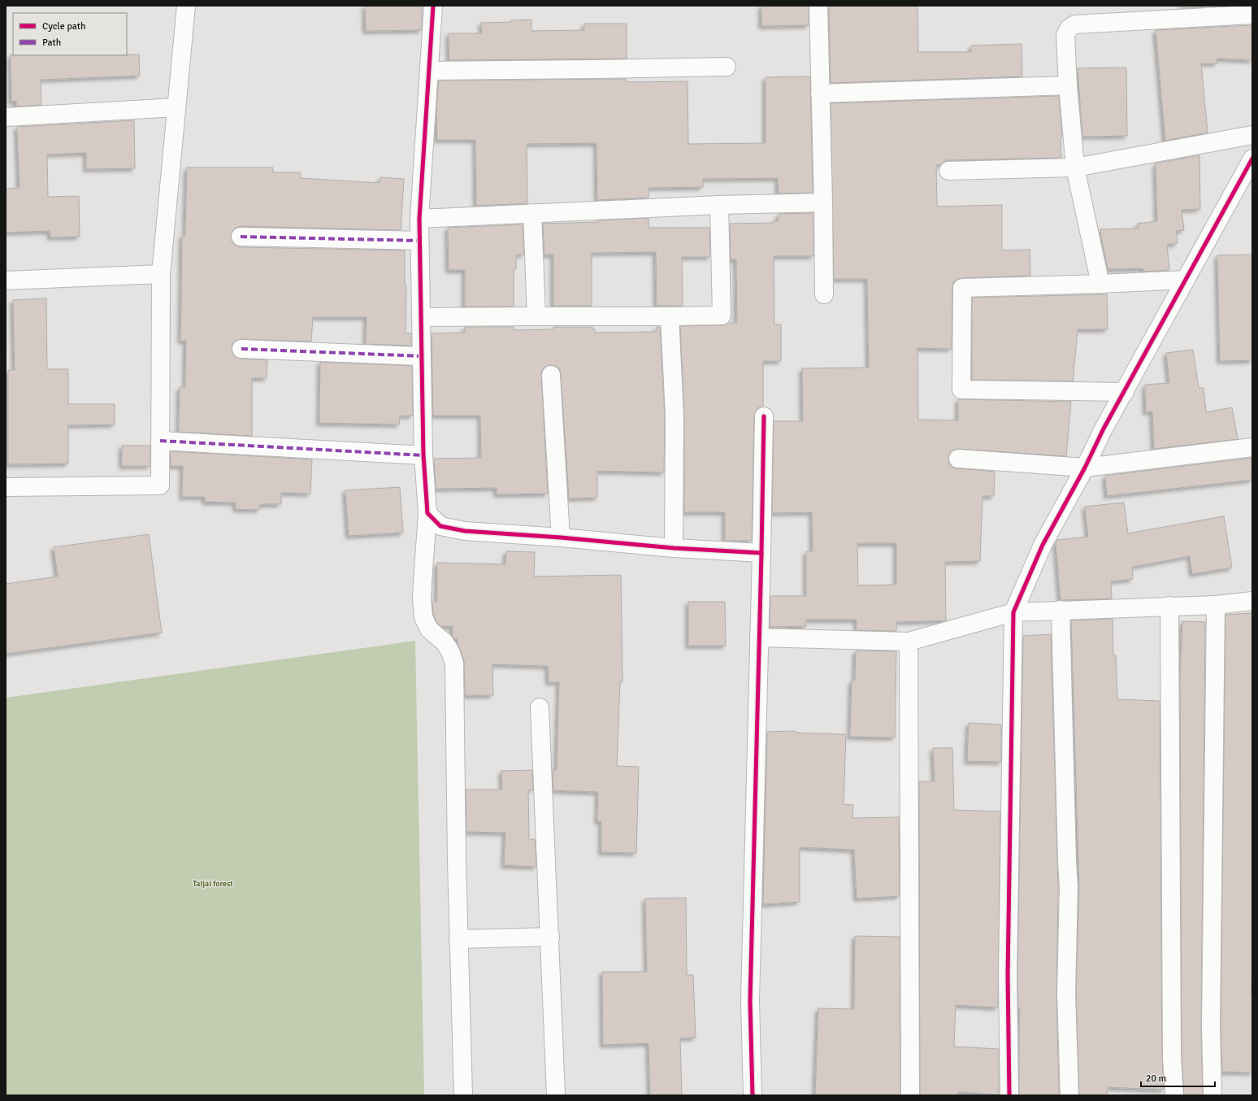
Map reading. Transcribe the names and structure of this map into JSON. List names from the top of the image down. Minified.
{"parks":["Taljai forest"],"legend":["Cycle path","Path"],"scale_bar":"20 m"}
